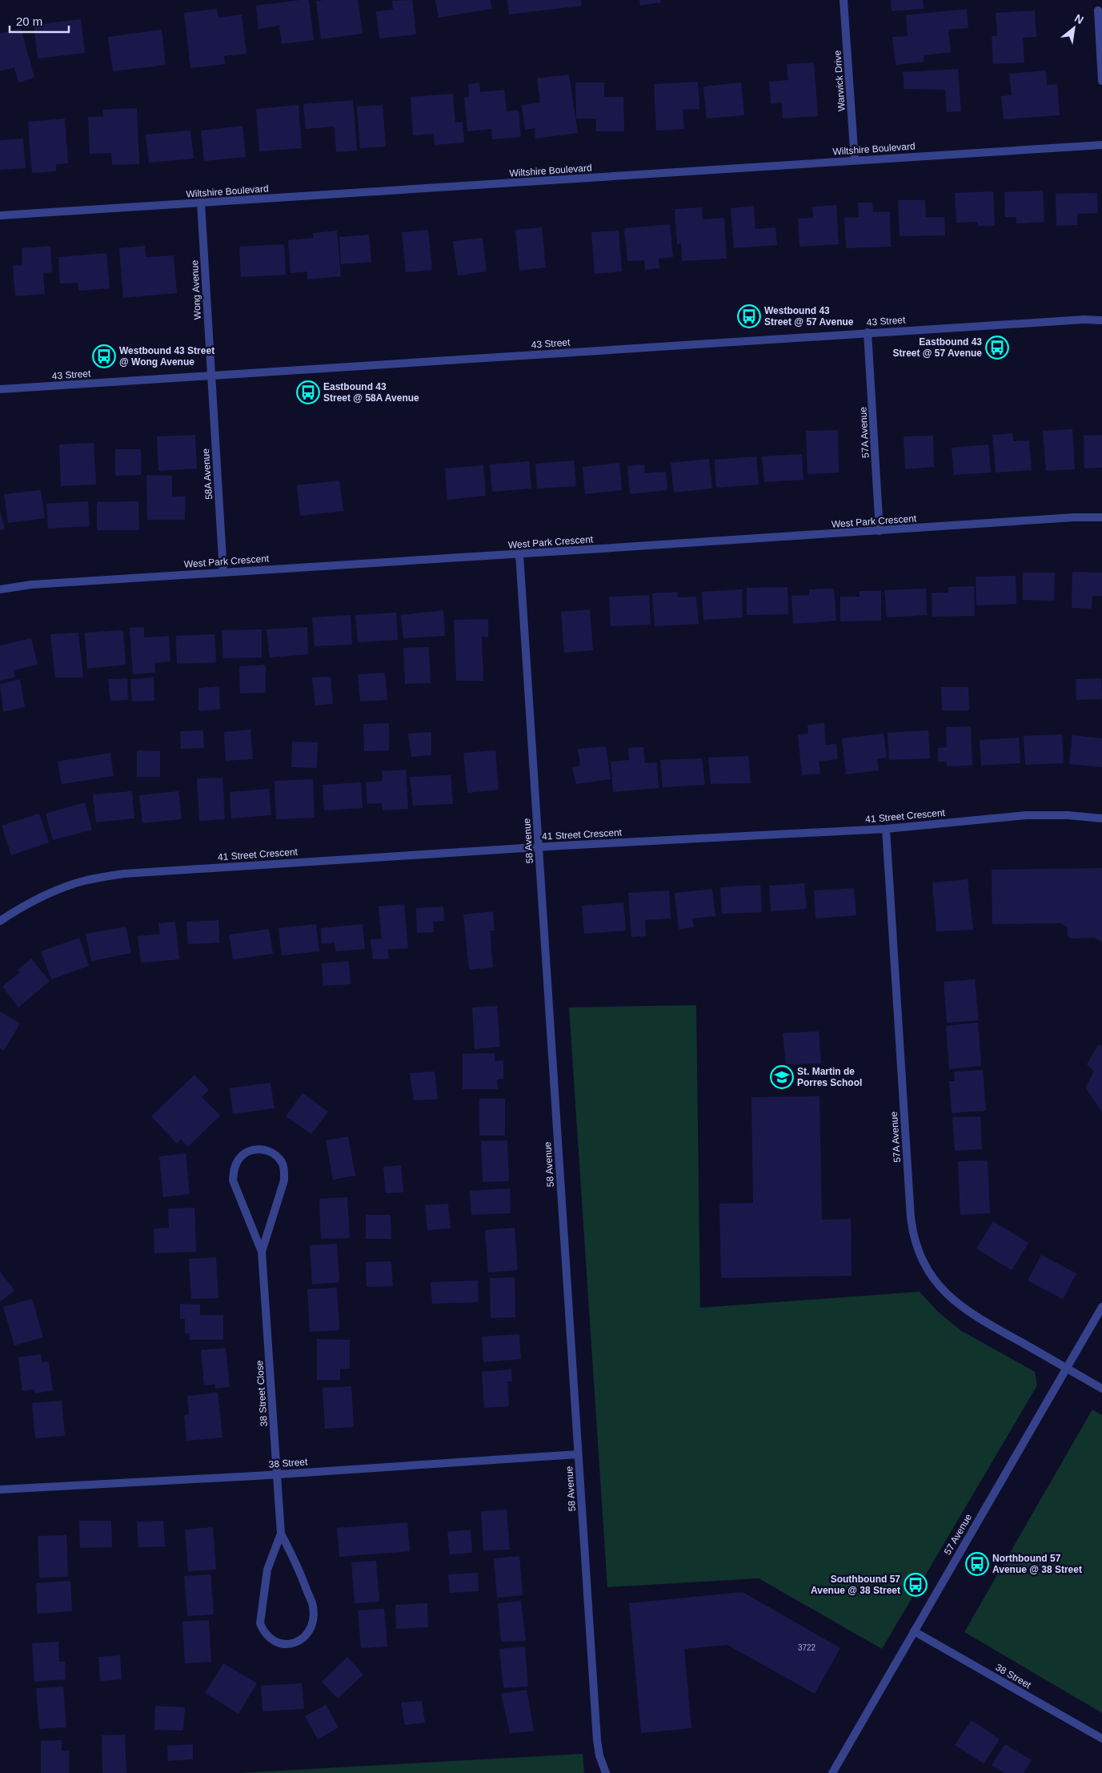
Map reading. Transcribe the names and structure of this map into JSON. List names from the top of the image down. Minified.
{"streets":{"street":["Warwick Drive","Wiltshire Boulevard","Wong Avenue","43 Street","57A Avenue","58A Avenue","West Park Crescent","41 Street Crescent","58 Avenue","38 Street Close","38 Street","57 Avenue"]},"crossings":[["Warwick Drive","Wiltshire Boulevard"],["Wiltshire Boulevard","Wong Avenue"],["Wong Avenue","43 Street"],["Wong Avenue","58A Avenue"],["43 Street","57A Avenue"],["43 Street","58A Avenue"],["57A Avenue","West Park Crescent"],["57A Avenue","41 Street Crescent"],["57A Avenue","57 Avenue"],["58A Avenue","West Park Crescent"],["West Park Crescent","58 Avenue"],["41 Street Crescent","58 Avenue"],["58 Avenue","38 Street"],["38 Street Close","38 Street"],["38 Street","57 Avenue"]],"places":{"bus stop":["Westbound 43 Street @ 57 Avenue","Eastbound 43 Street @ 57 Avenue","Westbound 43 Street @ Wong Avenue","Eastbound 43 Street @ 58A Avenue","Northbound 57 Avenue @ 38 Street","Southbound 57 Avenue @ 38 Street"],"school or university":["St. Martin de Porres School"]},"house_numbers":["3722"],"scale_bar":"20 m","north":"top right"}
